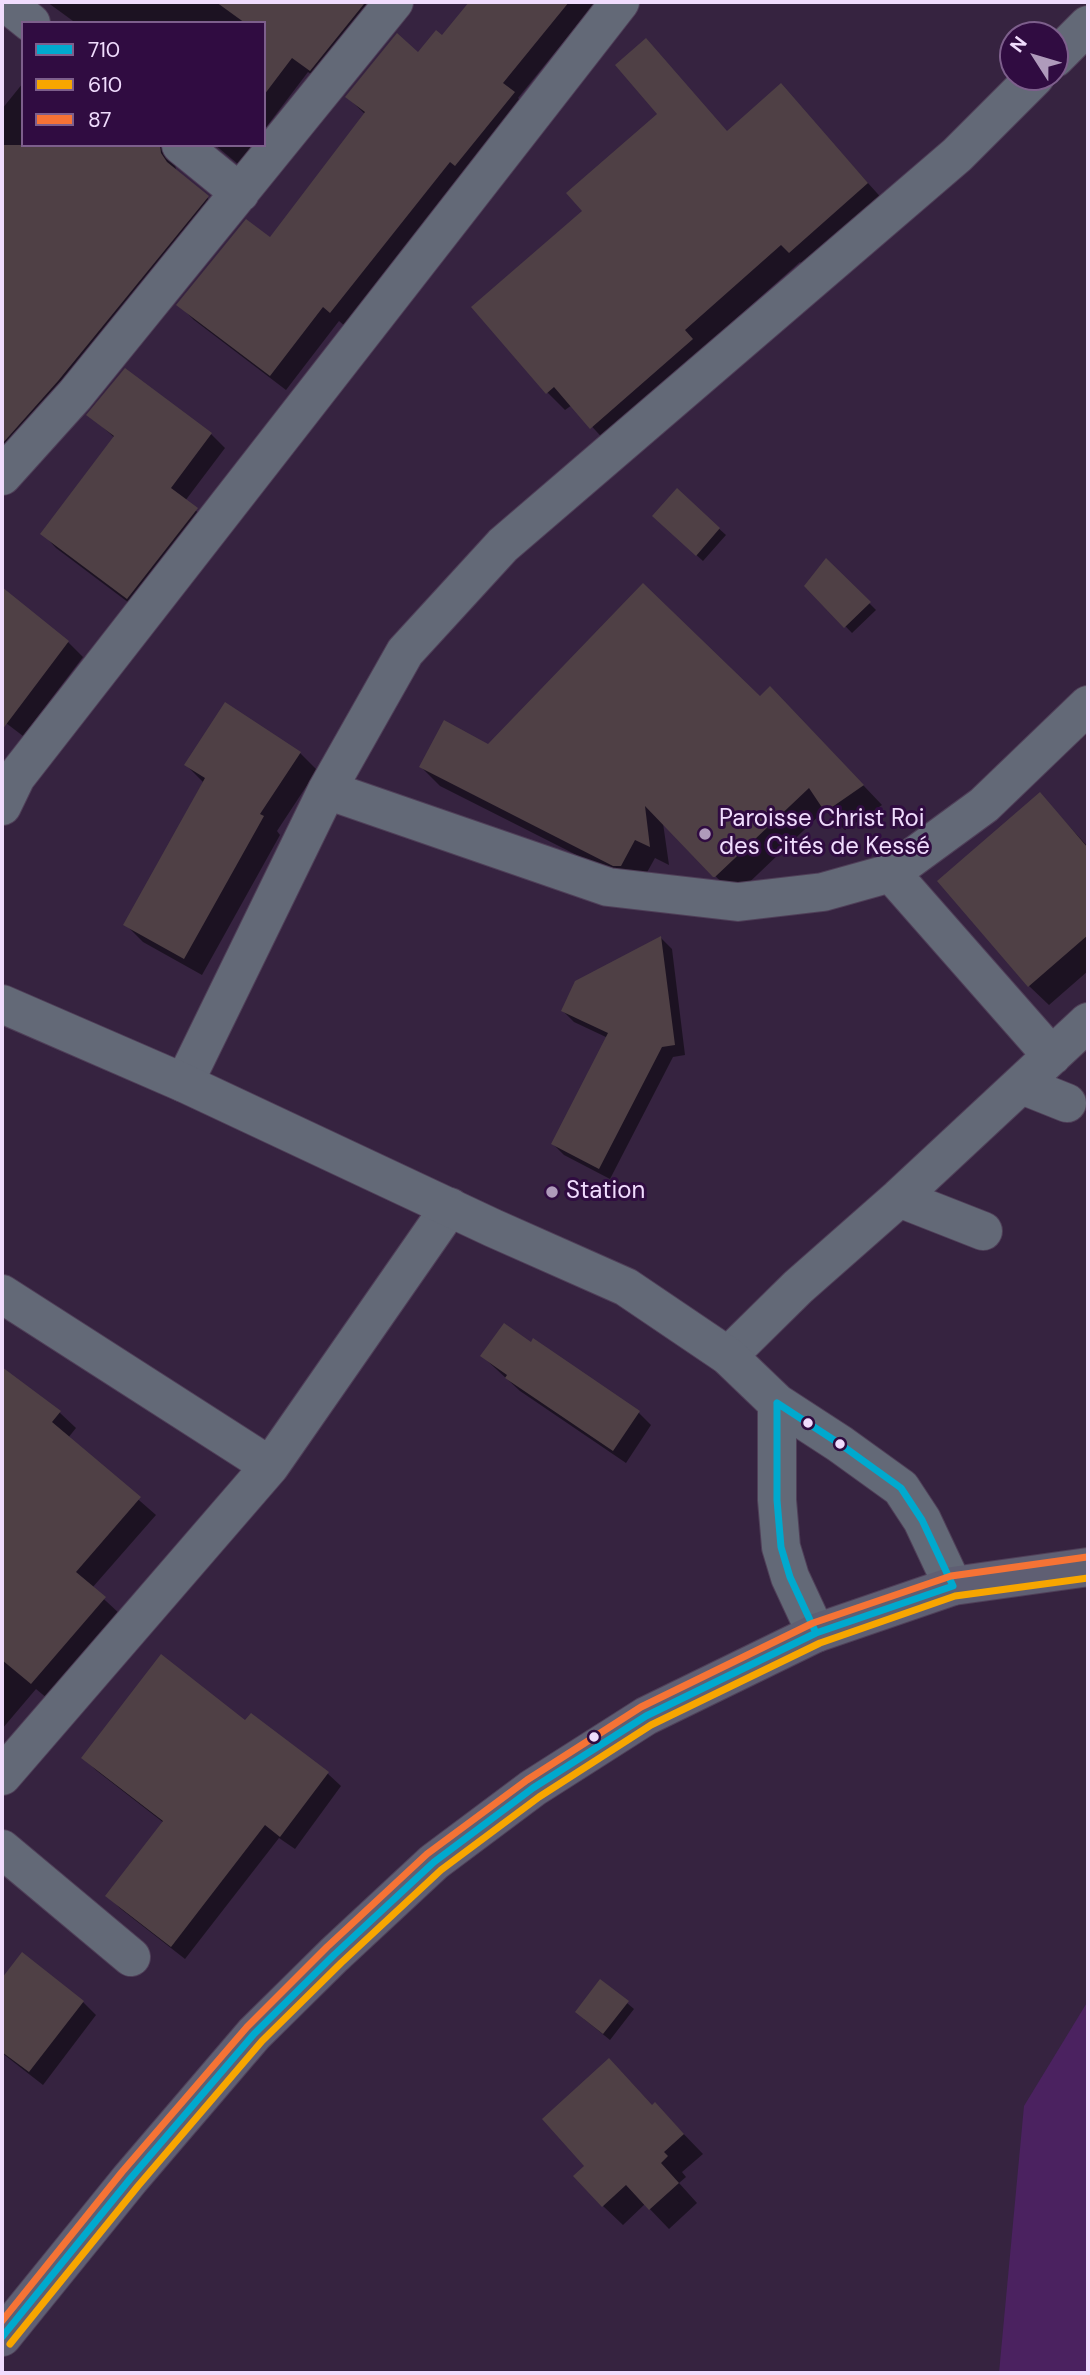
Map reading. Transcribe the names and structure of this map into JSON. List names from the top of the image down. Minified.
{"places":["Paroisse Christ Roi des Cités de Kessé","Station"],"lines":["transit line 710","transit line 87","transit line 610"],"legend":["710","610","87"],"north":"top left"}
